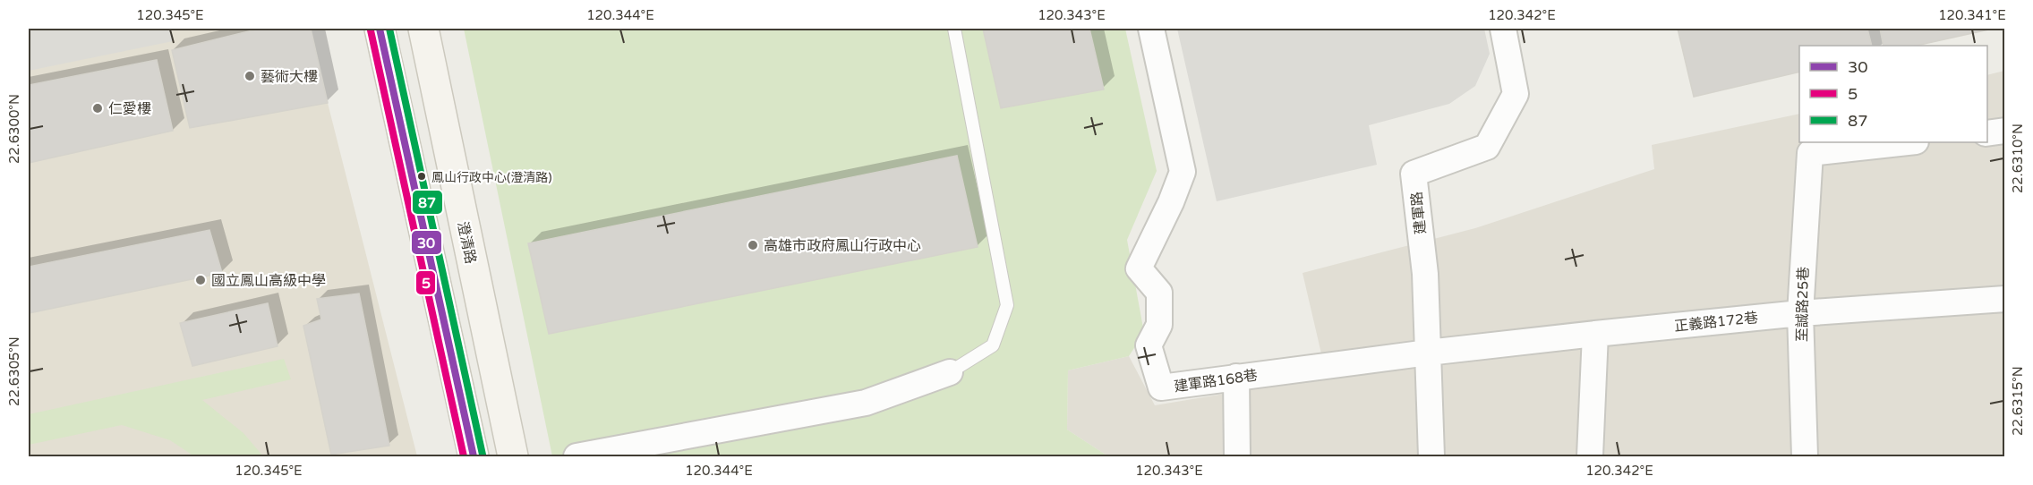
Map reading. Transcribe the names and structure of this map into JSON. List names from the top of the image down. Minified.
{"streets":{"main road":["澄清路"],"street":["建軍路","至誠路25巷","正義路172巷","建軍路168巷"]},"crossings":[["建軍路","正義路172巷"],["建軍路","建軍路168巷"],["至誠路25巷","正義路172巷"],["正義路172巷","建軍路168巷"]],"places":["藝術大樓","仁愛樓","鳳山行政中心(澄清路)","高雄市政府鳳山行政中心","國立鳳山高級中學"],"lines":["transit line 30","transit line 87","transit line 5"],"legend":["30","5","87"],"coordinates":["120.345°E","120.344°E","120.343°E","120.342°E","120.341°E","22.6300°N","22.6310°N","22.6305°N","22.6315°N"]}
